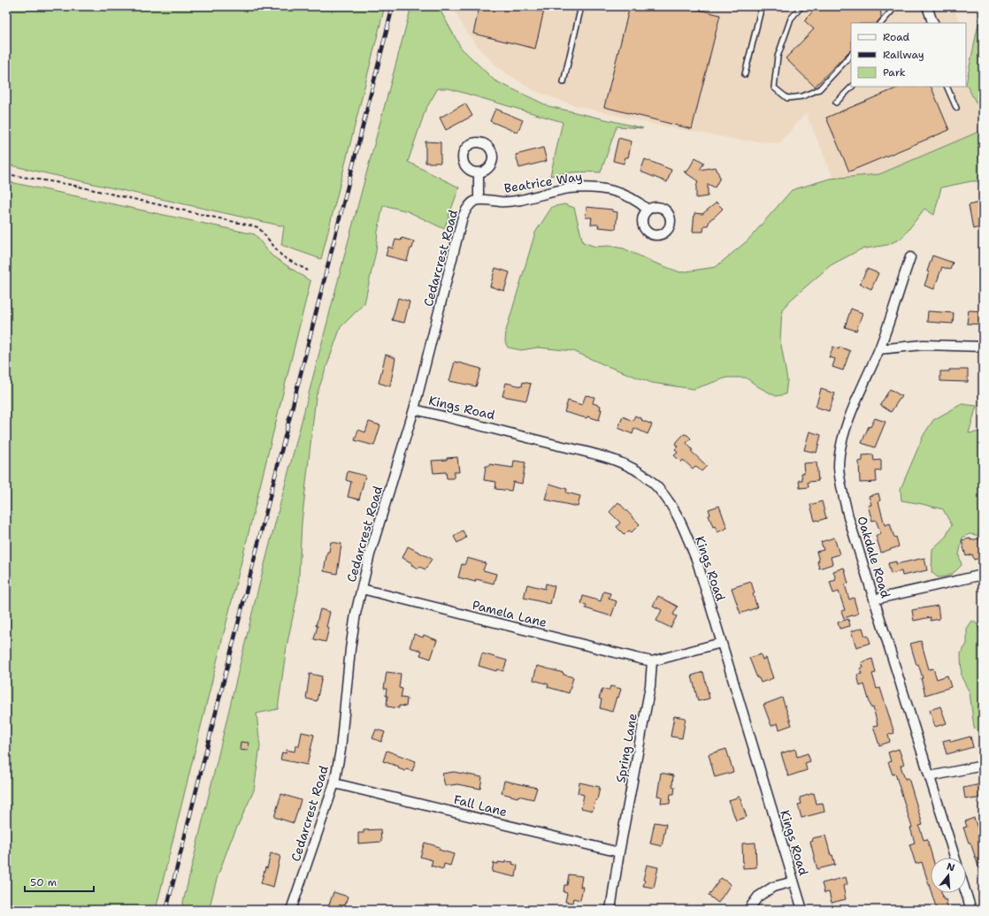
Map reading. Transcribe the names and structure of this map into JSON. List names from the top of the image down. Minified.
{"streets":{"street":["Beatrice Way","Cedarcrest Road","Kings Road","Oakdale Road","Pamela Lane","Spring Lane","Fall Lane"]},"crossings":[["Beatrice Way","Cedarcrest Road"],["Cedarcrest Road","Kings Road"],["Cedarcrest Road","Pamela Lane"],["Cedarcrest Road","Fall Lane"],["Pamela Lane","Spring Lane"],["Spring Lane","Fall Lane"]],"legend":["Road","Railway","Park"],"scale_bar":"50 m","north":"top"}
